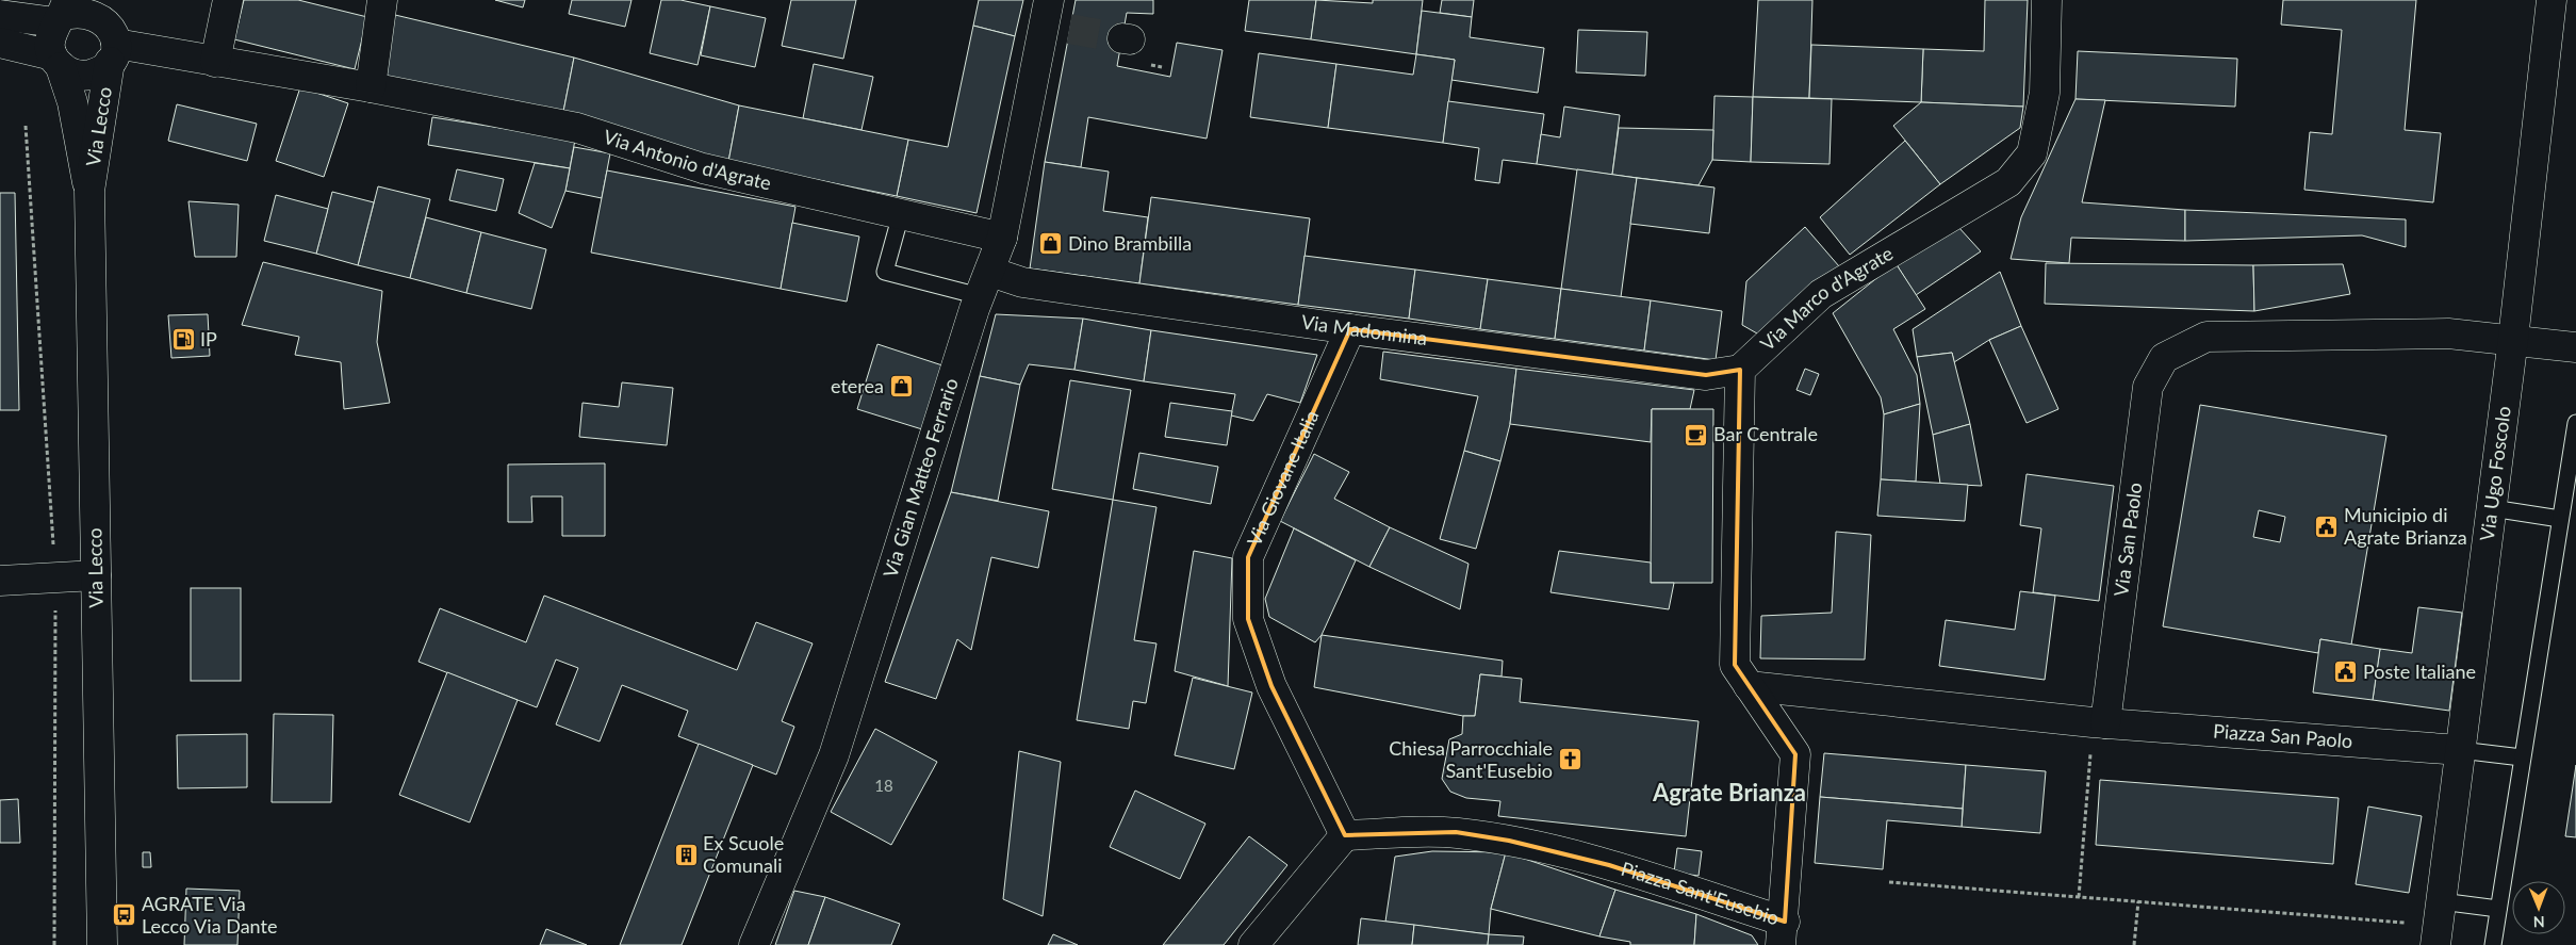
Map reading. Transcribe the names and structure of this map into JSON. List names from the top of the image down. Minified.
{"streets":{"street":["Via Lecco","Via Antonio d'Agrate","Via Marco d'Agrate","Via Madonnina","Via Ugo Foscolo","Via Gian Matteo Ferrario","Via Giovane Italia","Via San Paolo","Piazza San Paolo","Piazza Sant'Eusebio"]},"crossings":[["Via Lecco","Via Antonio d'Agrate"],["Via Antonio d'Agrate","Via Gian Matteo Ferrario"],["Via Marco d'Agrate","Via Madonnina"],["Via Madonnina","Via Gian Matteo Ferrario"],["Via Madonnina","Via Giovane Italia"],["Via Ugo Foscolo","Via San Paolo"],["Via Ugo Foscolo","Piazza San Paolo"],["Via Giovane Italia","Piazza Sant'Eusebio"],["Via San Paolo","Piazza San Paolo"]],"districts":["Agrate Brianza"],"places":{"shop":["Dino Brambilla","eterea"],"fuel station":["IP"],"cafe":["Bar Centrale"],"public building":["Municipio di Agrate Brianza","Poste Italiane"],"church":["Chiesa Parrocchiale Sant'Eusebio"],"building":["Ex Scuole Comunali"],"bus stop":["AGRATE Via Lecco Via Dante"]},"house_numbers":["18"],"north":"bottom"}
